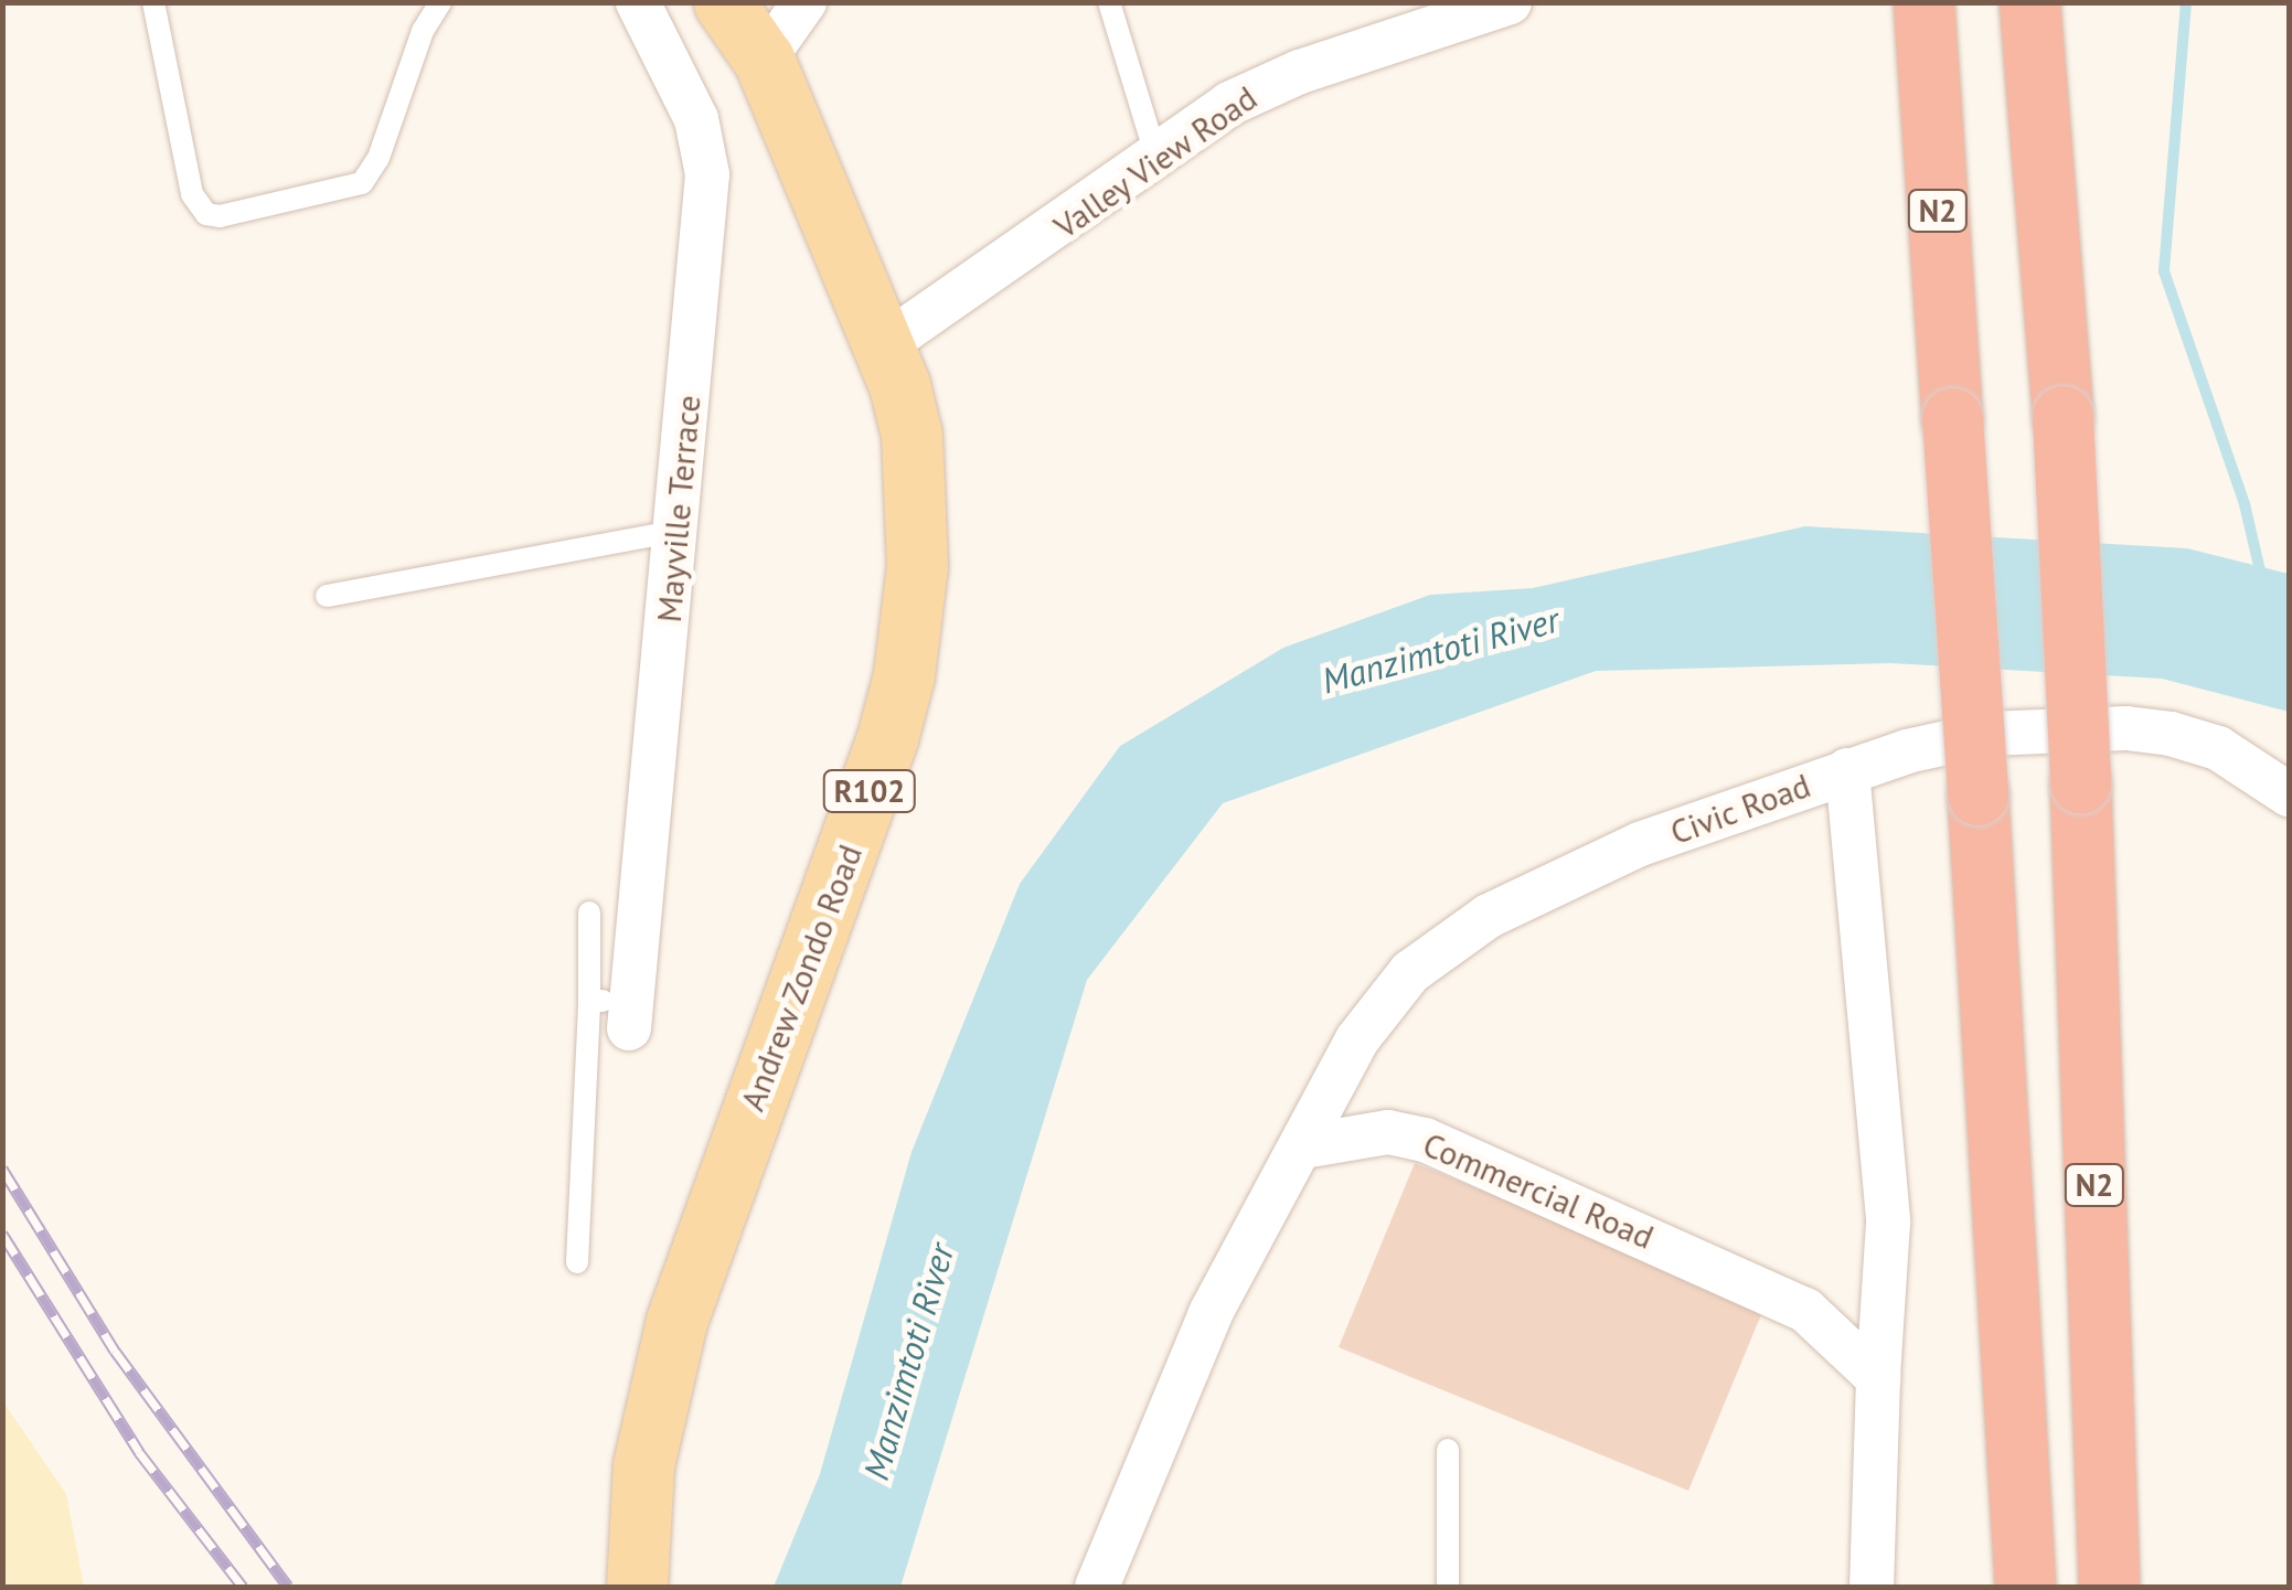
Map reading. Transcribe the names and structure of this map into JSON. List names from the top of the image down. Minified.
{"streets":{"highway":["N2"],"main road":["R102","Andrew Zondo Road"],"street":["Valley View Road","Mayville Terrace","Civic Road","Commercial Road"]},"crossings":[["Valley View Road","Andrew Zondo Road"],["Civic Road","Commercial Road"]],"water":["Manzimtoti River"]}
